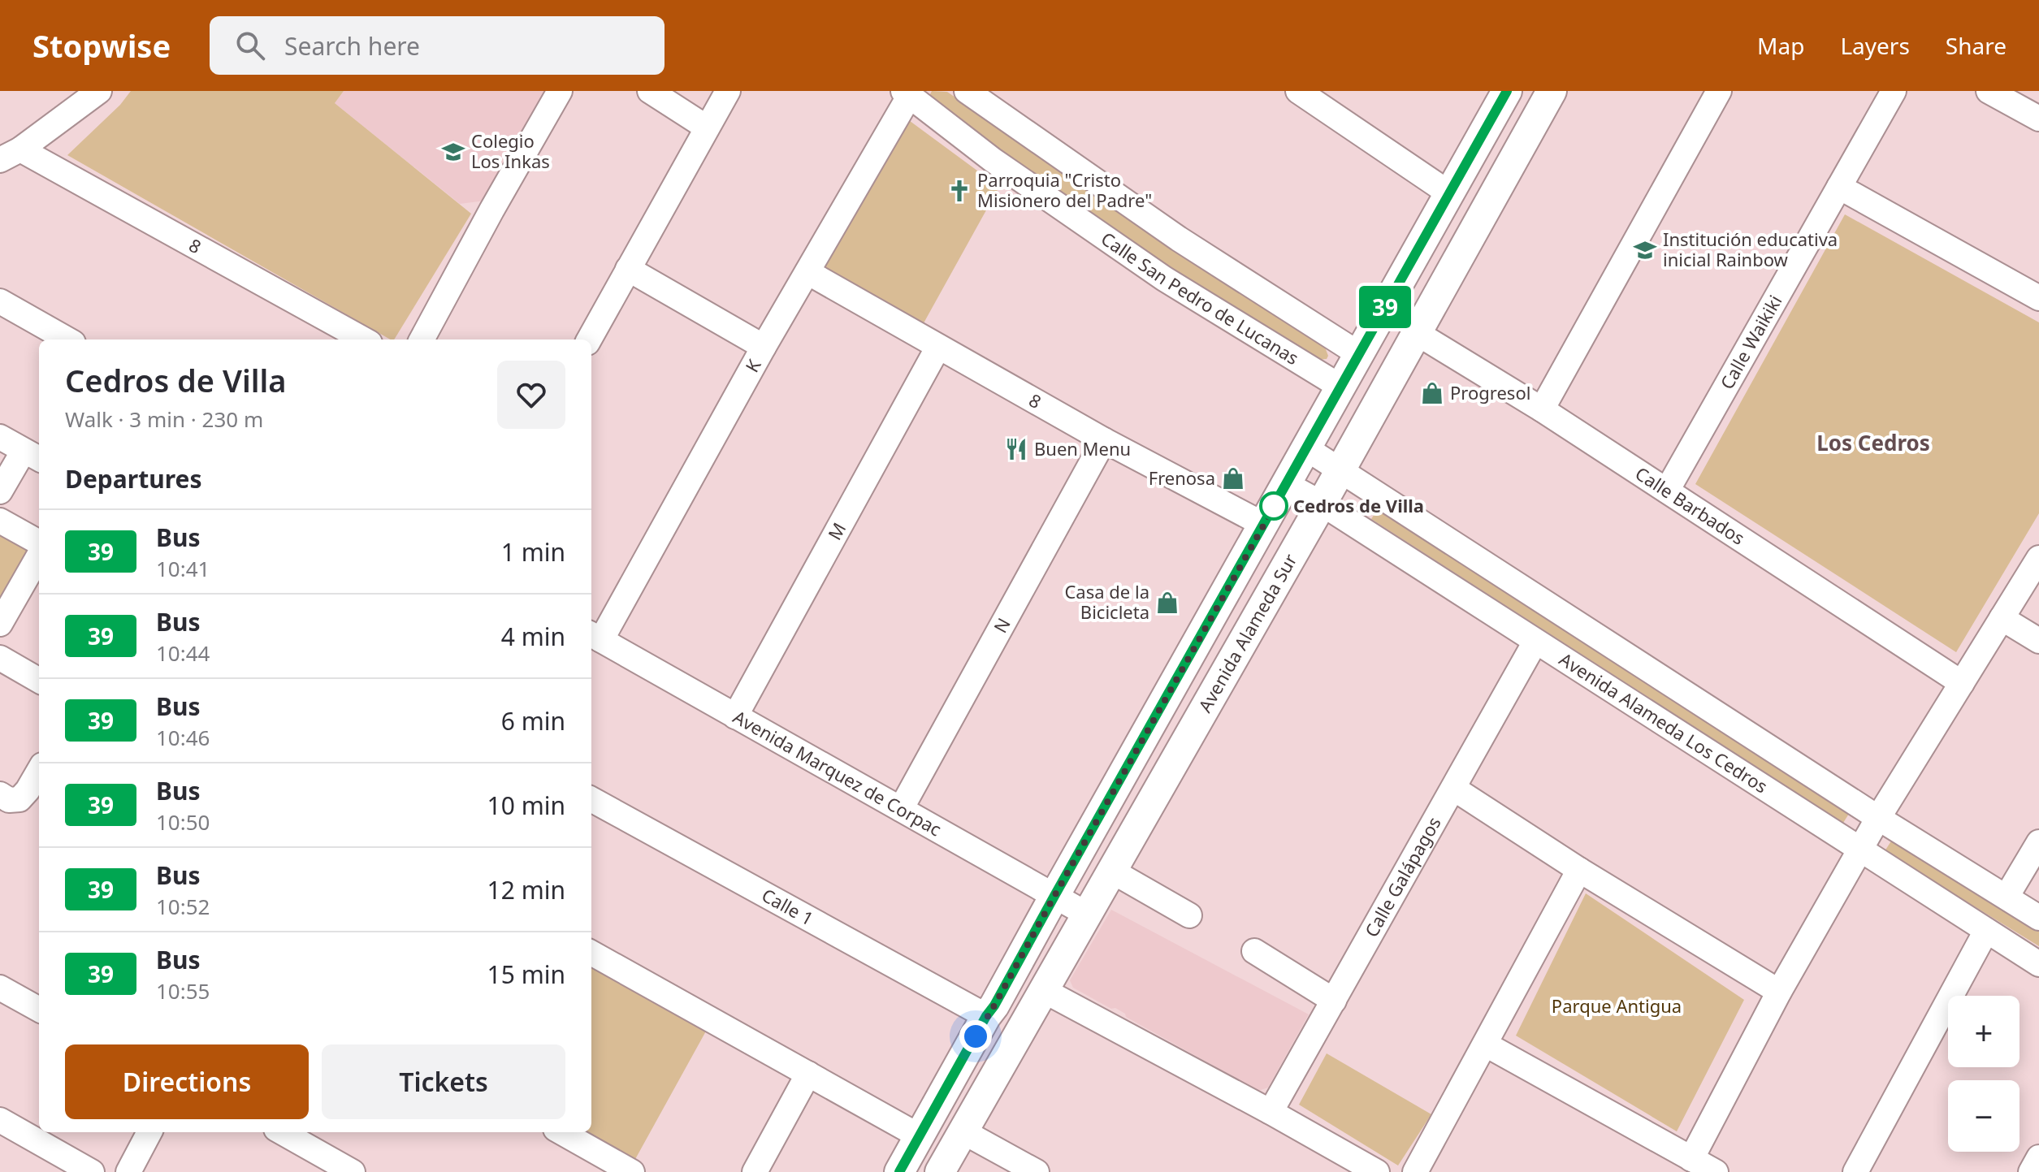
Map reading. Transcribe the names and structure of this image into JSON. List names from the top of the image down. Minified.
{"streets":{"main road":["Avenida Alameda Sur"],"street":["8","Calle San Pedro de Lucanas","Calle Waikiki","K","Calle Barbados","M","N","Avenida Alameda Los Cedros","Avenida Marquez de Corpac","Calle Galápagos","Calle 1"]},"crossings":[["8","K"],["8","M"],["8","N"],["Calle San Pedro de Lucanas","K"],["Calle Waikiki","Calle Barbados"],["K","Avenida Marquez de Corpac"],["Calle Barbados","Avenida Alameda Sur"],["M","Avenida Marquez de Corpac"],["N","Avenida Marquez de Corpac"],["Avenida Alameda Sur","Avenida Alameda Los Cedros"],["Avenida Alameda Sur","Avenida Marquez de Corpac"],["Avenida Alameda Los Cedros","Calle Galápagos"]],"districts":["Los Cedros"],"parks":["Parque Antigua"],"places":{"school or university":["Colegio Los Inkas","Institución educativa inicial Rainbow"],"church":["Parroquia \"Cristo Misionero del Padre\""],"shop":["Progresol","Frenosa","Casa de la Bicicleta"],"restaurant":["Buen Menu"],"other":["Cedros de Villa"]},"lines":["bus line 39"],"page":{"header":"Stopwise","search":"Search here","nav":["Map","Layers","Share"],"on_map":"39","heading":[["Cedros de Villa","Walk · 3 min · 230 m"],"Departures"],"list":[{"mark":"39","name":"Bus","note":"10:41","value":"1 min"},{"mark":"39","name":"Bus","note":"10:44","value":"4 min"},{"mark":"39","name":"Bus","note":"10:46","value":"6 min"},{"mark":"39","name":"Bus","note":"10:50","value":"10 min"},{"mark":"39","name":"Bus","note":"10:52","value":"12 min"},{"mark":"39","name":"Bus","note":"10:55","value":"15 min"}],"map_buttons":["+","−"],"buttons":["Directions","Tickets"]}}
